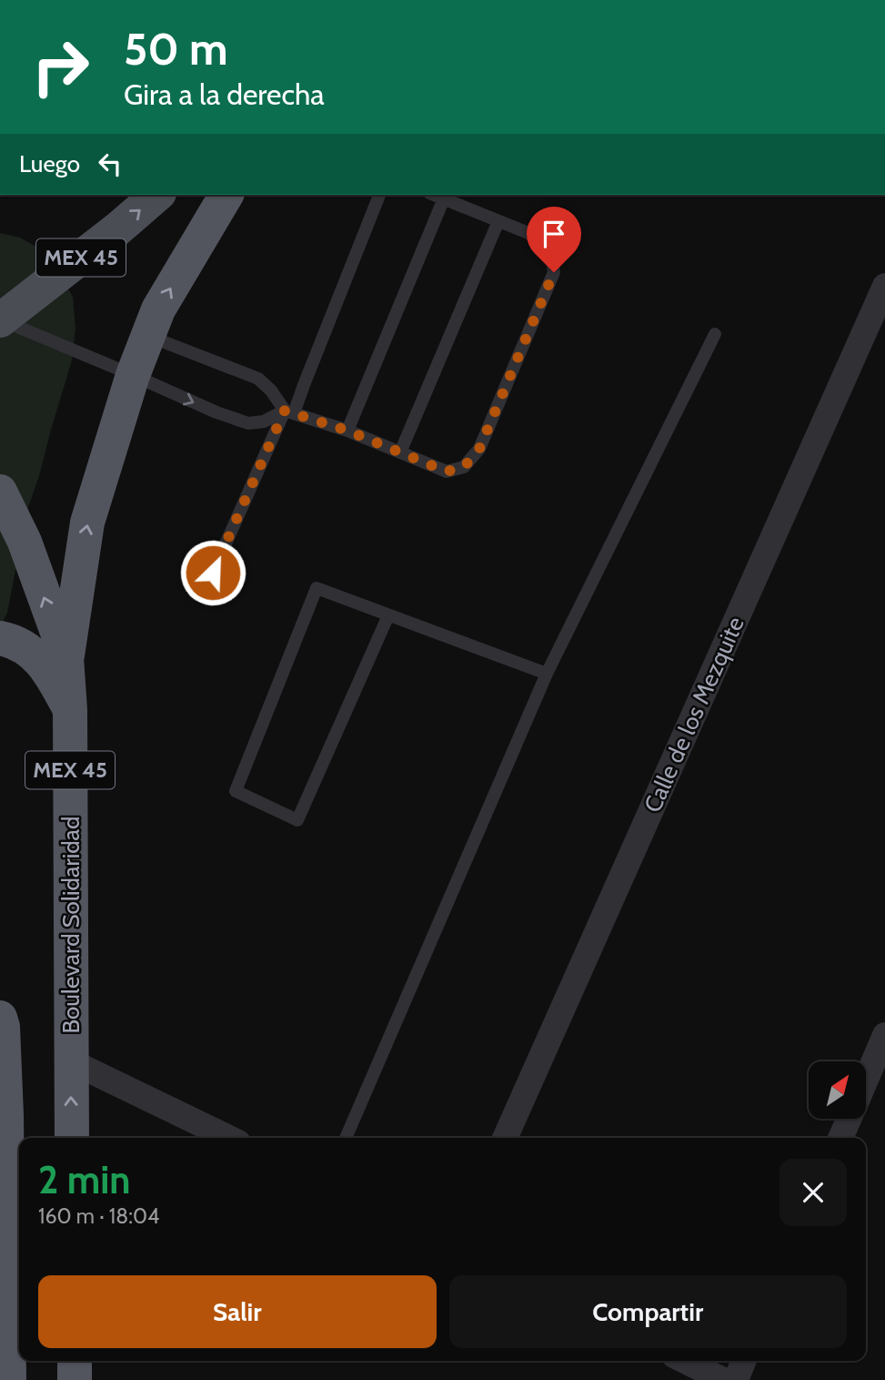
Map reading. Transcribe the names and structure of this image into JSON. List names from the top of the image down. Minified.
{"streets":{"highway":["MEX 45","Boulevard Solidaridad"],"street":["Calle de los Mezquite"]},"one_way":["Boulevard Solidaridad"],"north":"top right","page":{"turn":["50 m","Gira a la derecha"],"then":"Luego","heading":["2 min","160 m · 18:04"],"buttons":["Salir","Compartir"]}}
